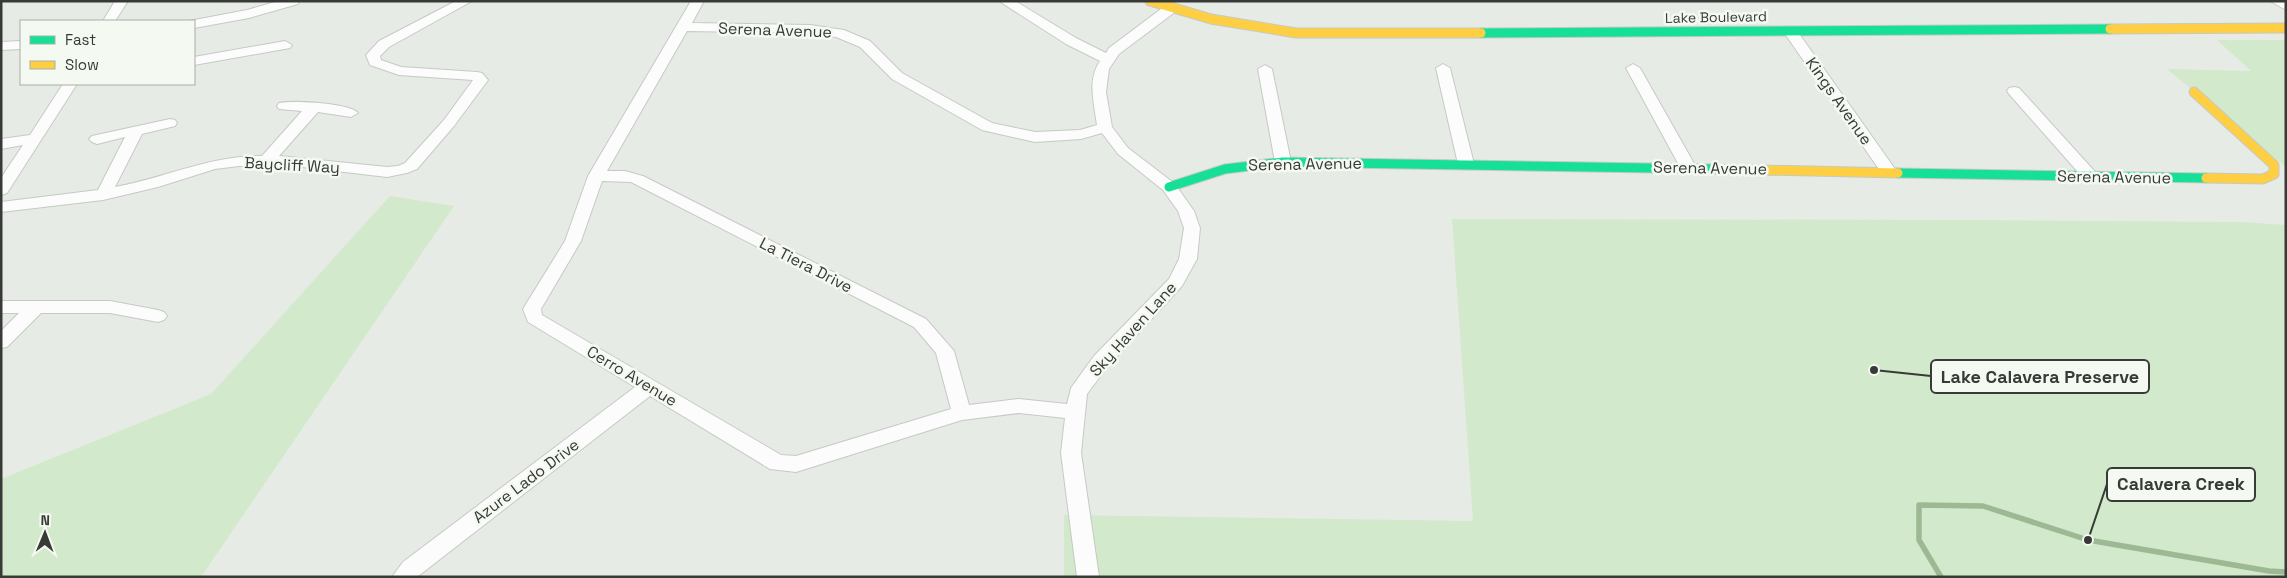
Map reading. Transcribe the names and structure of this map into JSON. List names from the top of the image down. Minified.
{"streets":{"main road":["Lake Boulevard","Serena Avenue"],"street":["Kings Avenue","Baycliff Way","La Tiera Drive","Sky Haven Lane","Cerro Avenue","Azure Lado Drive"]},"crossings":[["Lake Boulevard","Kings Avenue"],["Serena Avenue","Kings Avenue"],["Serena Avenue","Sky Haven Lane"],["Serena Avenue","Cerro Avenue"],["La Tiera Drive","Cerro Avenue"],["Sky Haven Lane","Cerro Avenue"],["Cerro Avenue","Azure Lado Drive"]],"places":["Lake Calavera Preserve","Calavera Creek"],"legend":["Fast","Slow"],"north":"top"}
